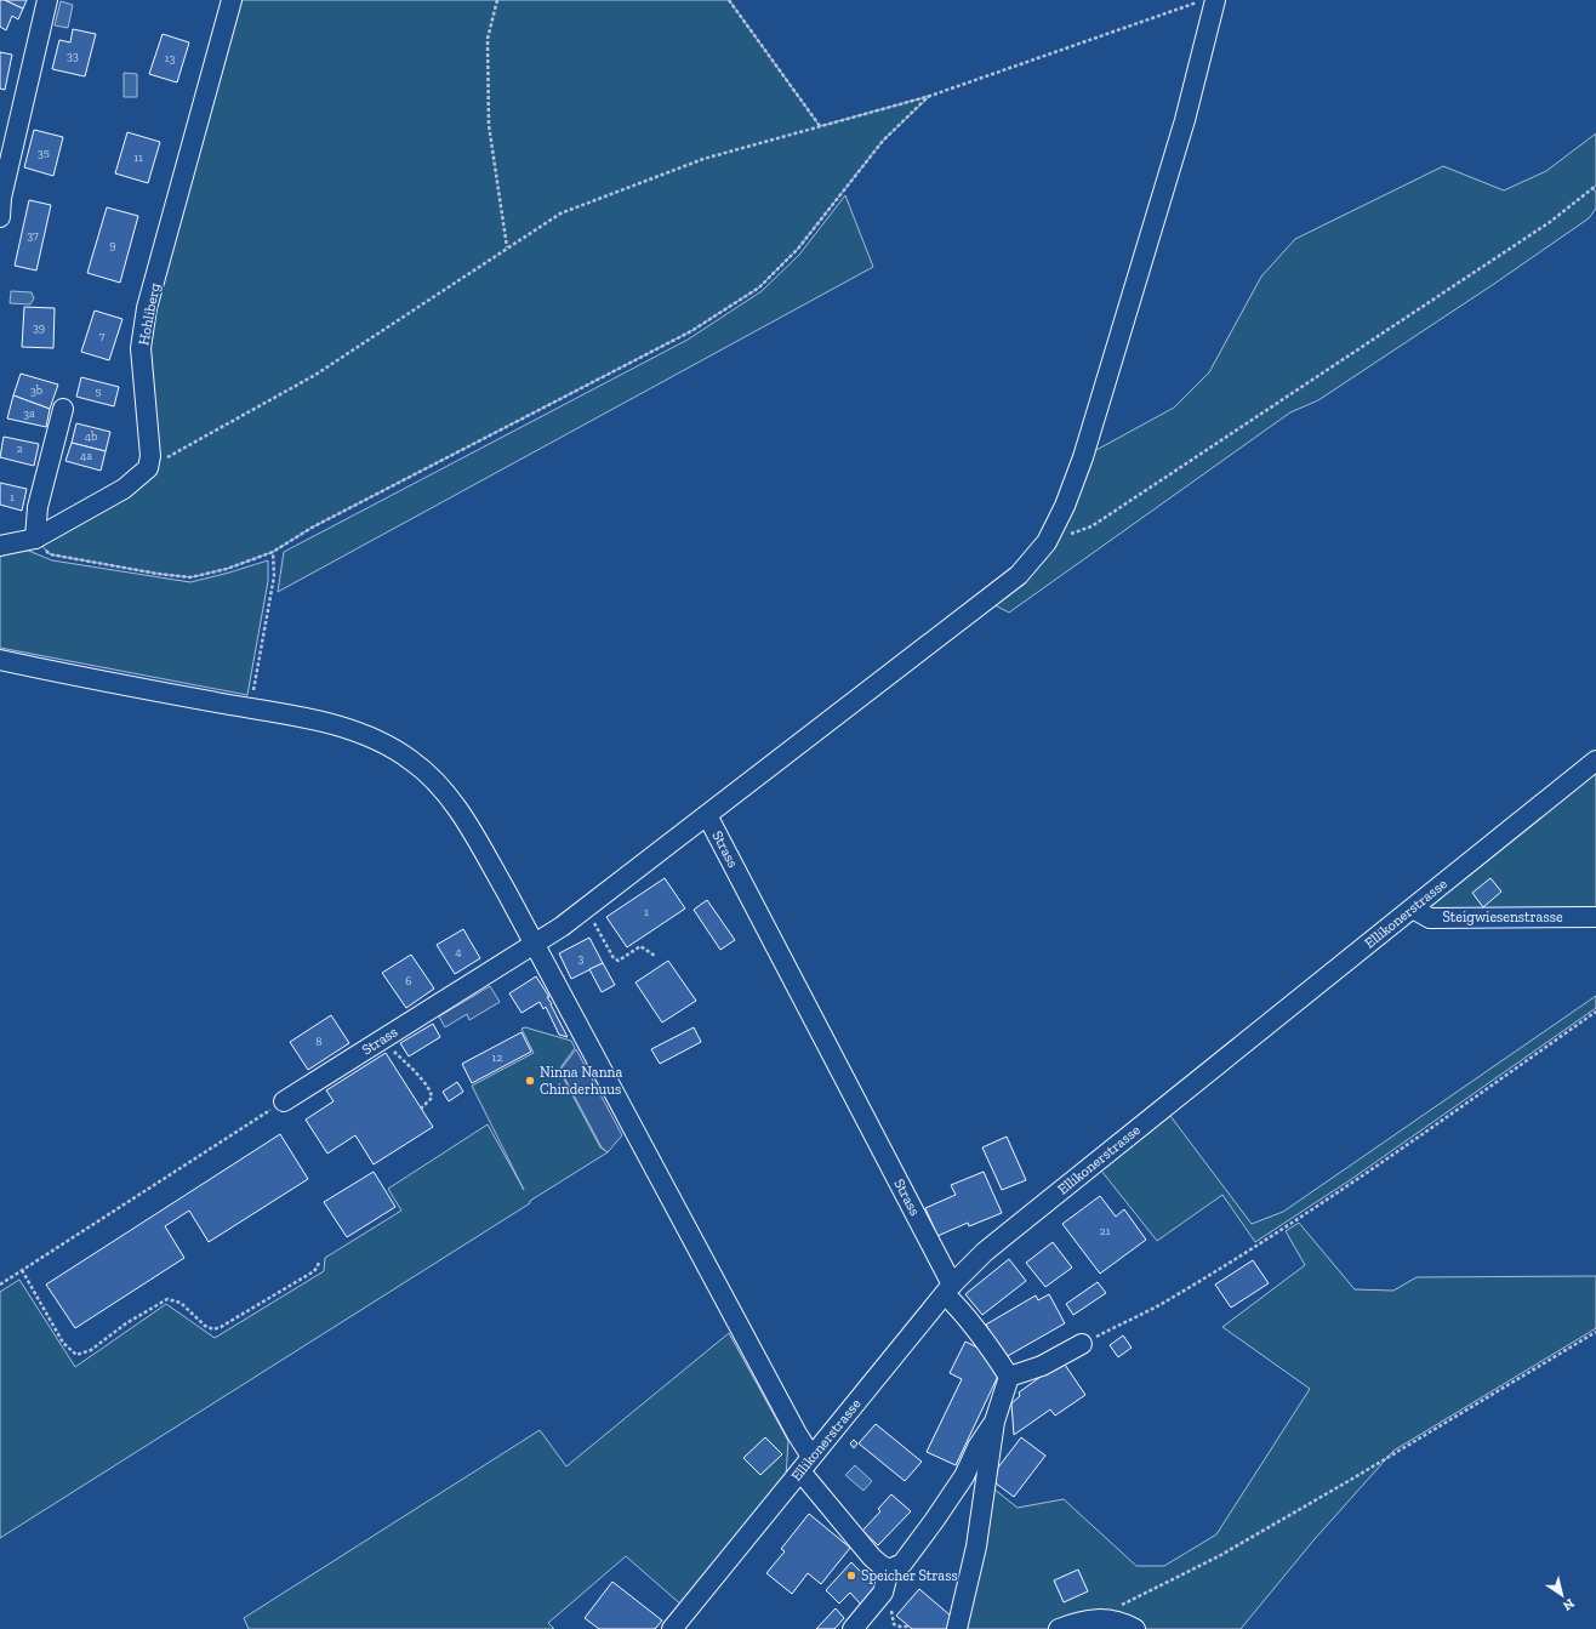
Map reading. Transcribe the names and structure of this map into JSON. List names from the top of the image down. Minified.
{"streets":{"street":["Hohliberg","Strass","Ellikonerstrasse","Steigwiesenstrasse"]},"crossings":[["Strass","Ellikonerstrasse"],["Ellikonerstrasse","Steigwiesenstrasse"]],"places":["Ninna Nanna Chinderhuus","Speicher Strass"],"house_numbers":["33","13","35","11","37","9","39","7","3b","5","3a","4b","2","4a","1","1","4","3","6","8","12","21"],"north":"bottom right"}
